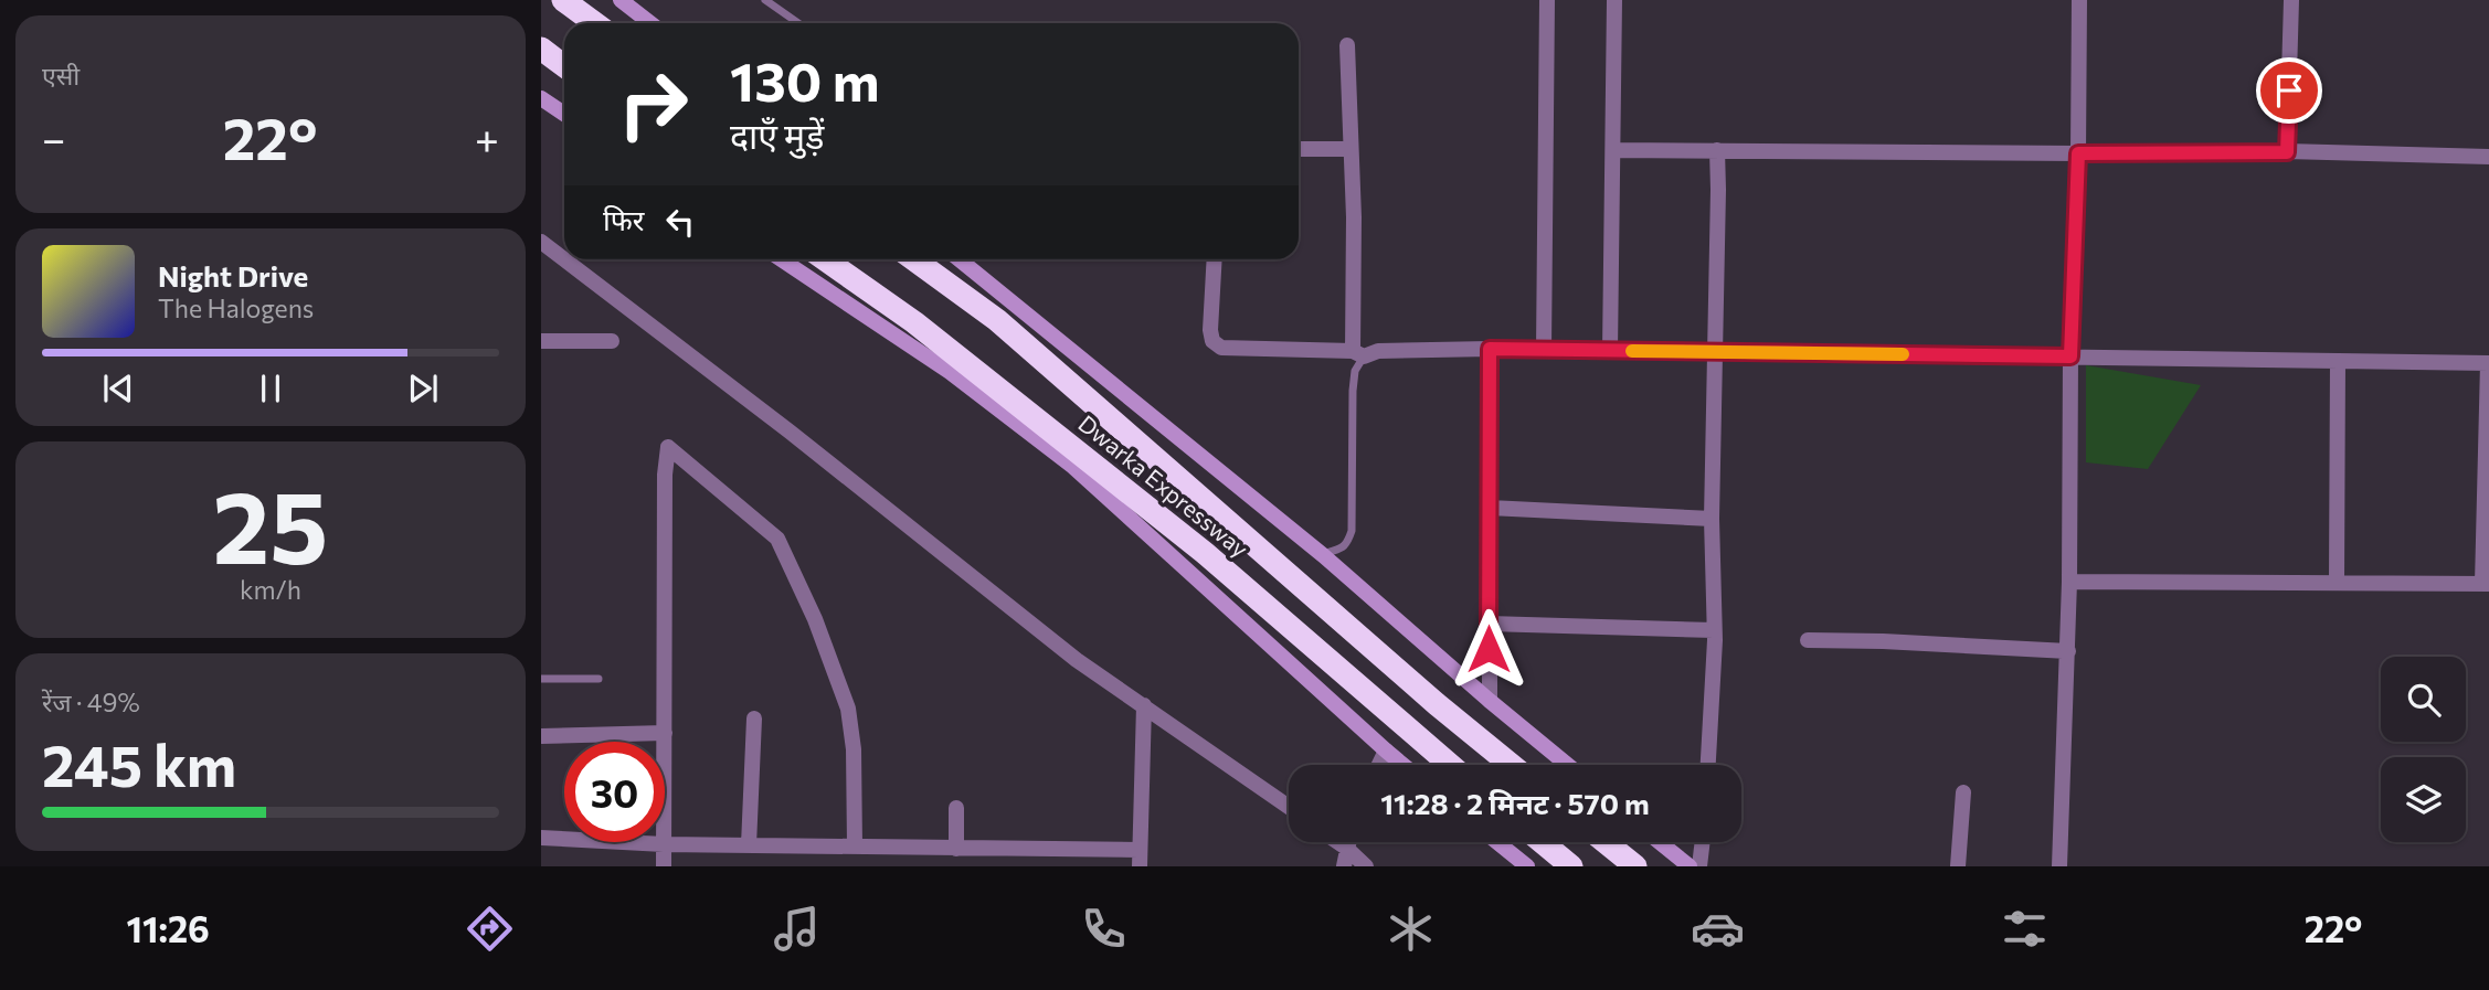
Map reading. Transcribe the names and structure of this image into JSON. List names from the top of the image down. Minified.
{"streets":{"highway":["Dwarka Expressway"]},"page":{"tile":["एसी",["25","km/h"],["रेंज · 49%","245 km"]],"turn":["130 m","दाएँ मुड़ें"],"heat":["−","22°","+"],"then":"फिर","song":["Night Drive","The Halogens"],"limit":"30","trip":"11:28 · 2 मिनट · 570 m","tabs":["11:26","22°"]}}
